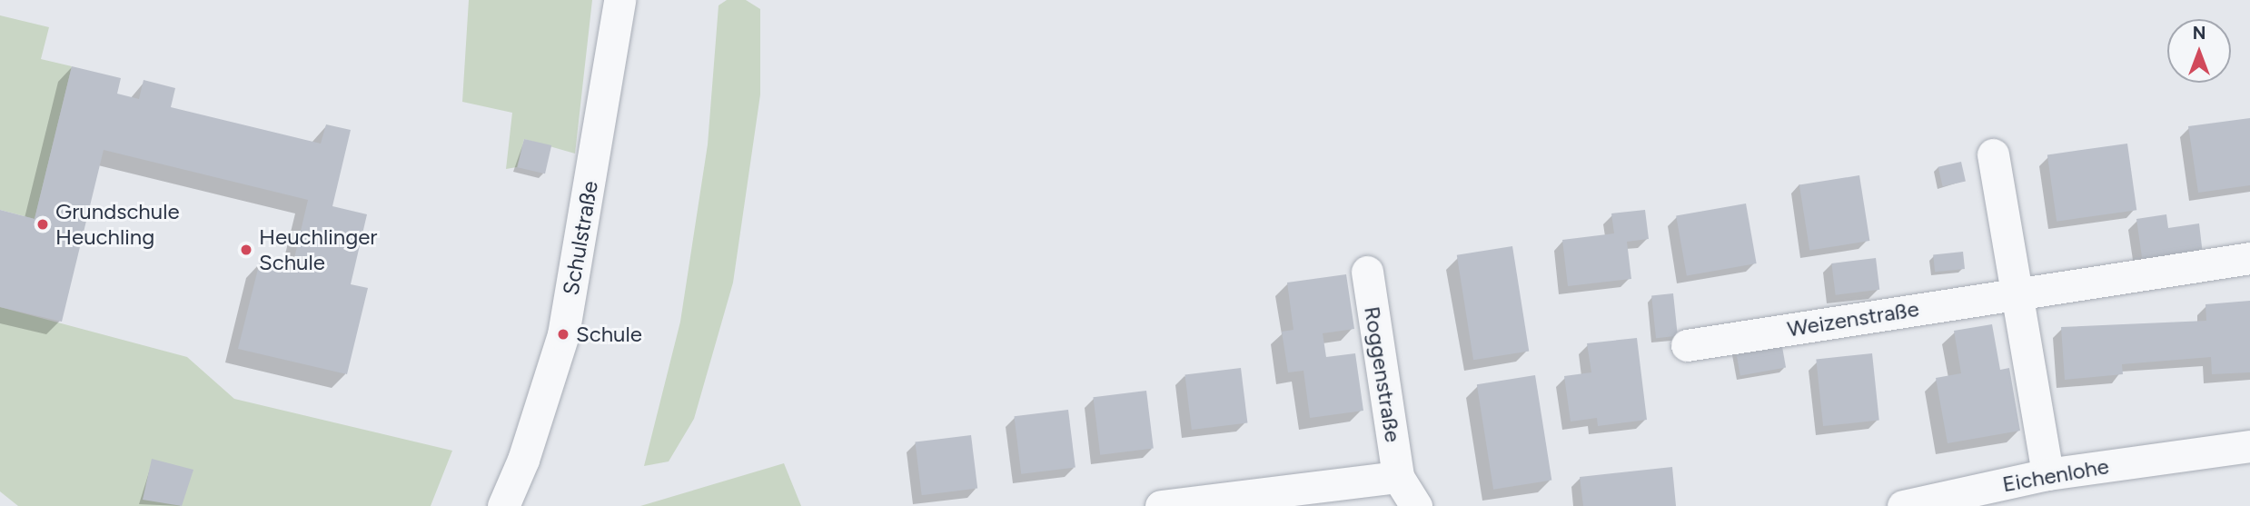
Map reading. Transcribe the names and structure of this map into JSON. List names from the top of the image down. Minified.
{"streets":{"street":["Schulstraße","Weizenstraße","Roggenstraße","Eichenlohe"]},"places":["Grundschule Heuchling","Heuchlinger Schule","Schule"],"north":"top"}
